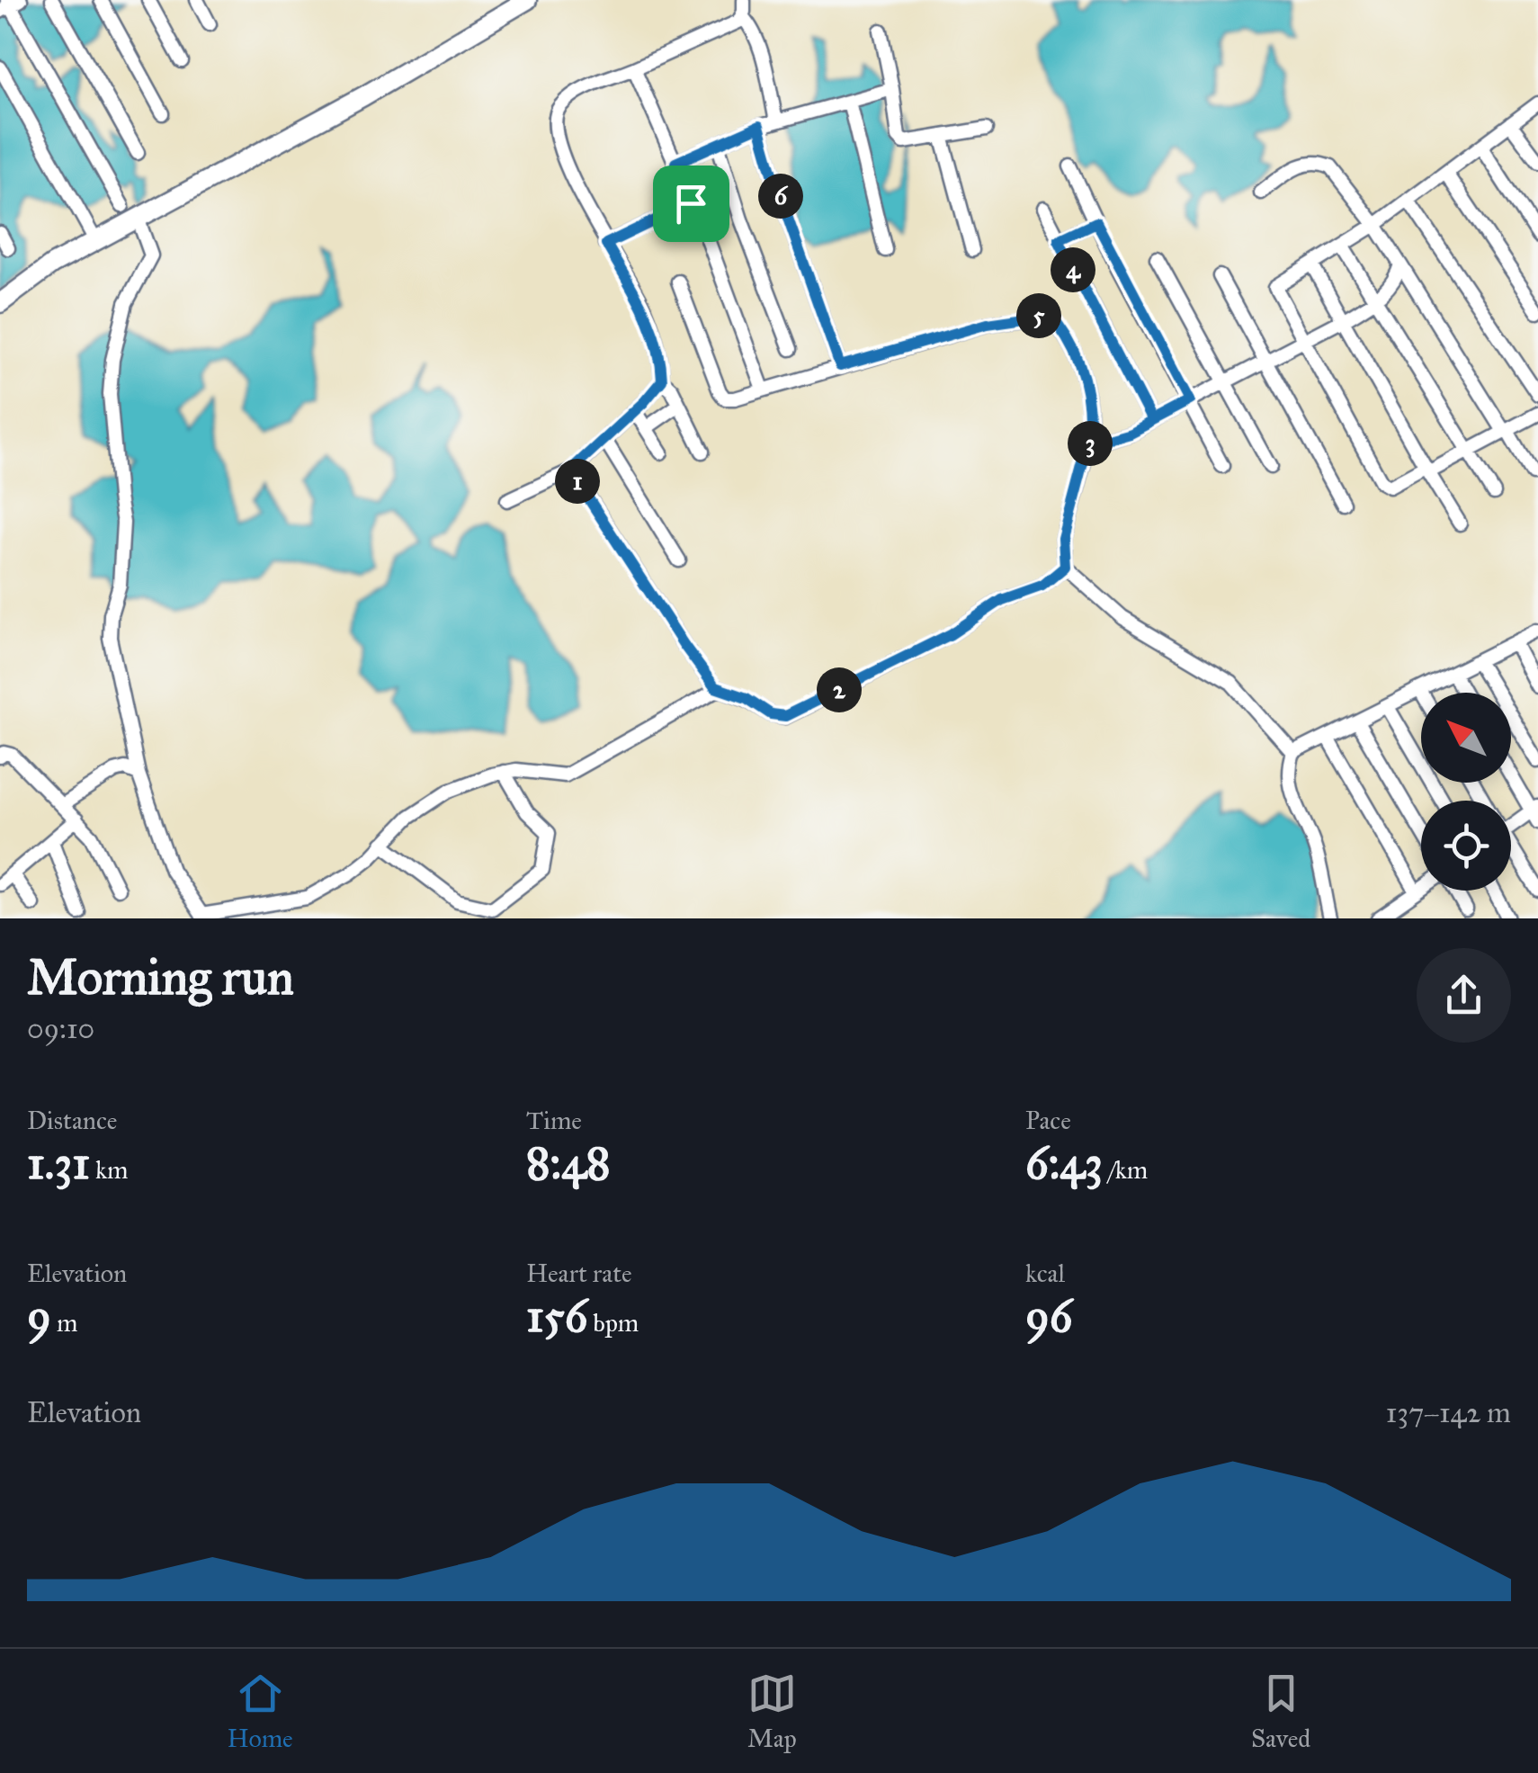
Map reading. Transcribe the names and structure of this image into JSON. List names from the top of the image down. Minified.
{"north":"top left","page":{"pins":["6","4","5","3","1","2"],"heading":["Morning run","09:10"],"stats":[["Distance","1.31 km"],["Time","8:48"],["Pace","6:43 /km"],["Elevation","9 m"],["Heart rate","156 bpm"],["kcal","96"]],"chart":["Elevation","137–142 m"],"tabs":["Home","Map","Saved"]}}
